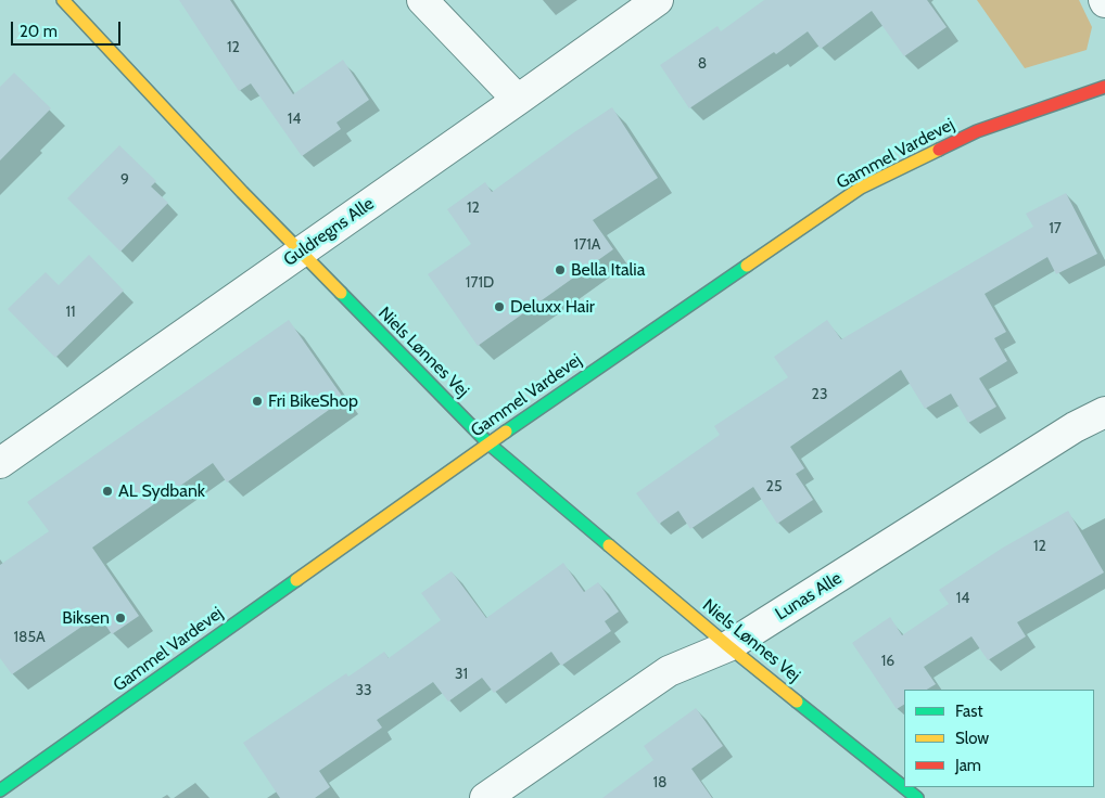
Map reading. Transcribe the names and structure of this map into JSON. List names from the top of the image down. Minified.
{"streets":{"street":["Gammel Vardevej","Guldregns Alle","Niels Lønnes Vej","Lunas Alle"]},"crossings":[["Gammel Vardevej","Niels Lønnes Vej"],["Guldregns Alle","Niels Lønnes Vej"],["Niels Lønnes Vej","Lunas Alle"]],"places":["Bella Italia","Deluxx Hair","Fri BikeShop","AL Sydbank","Biksen"],"house_numbers":["12","8","14","9","12","17","171A","171D","11","23","25","12","14","185A","16","31","33","18"],"legend":["Fast","Slow","Jam"],"scale_bar":"20 m"}
